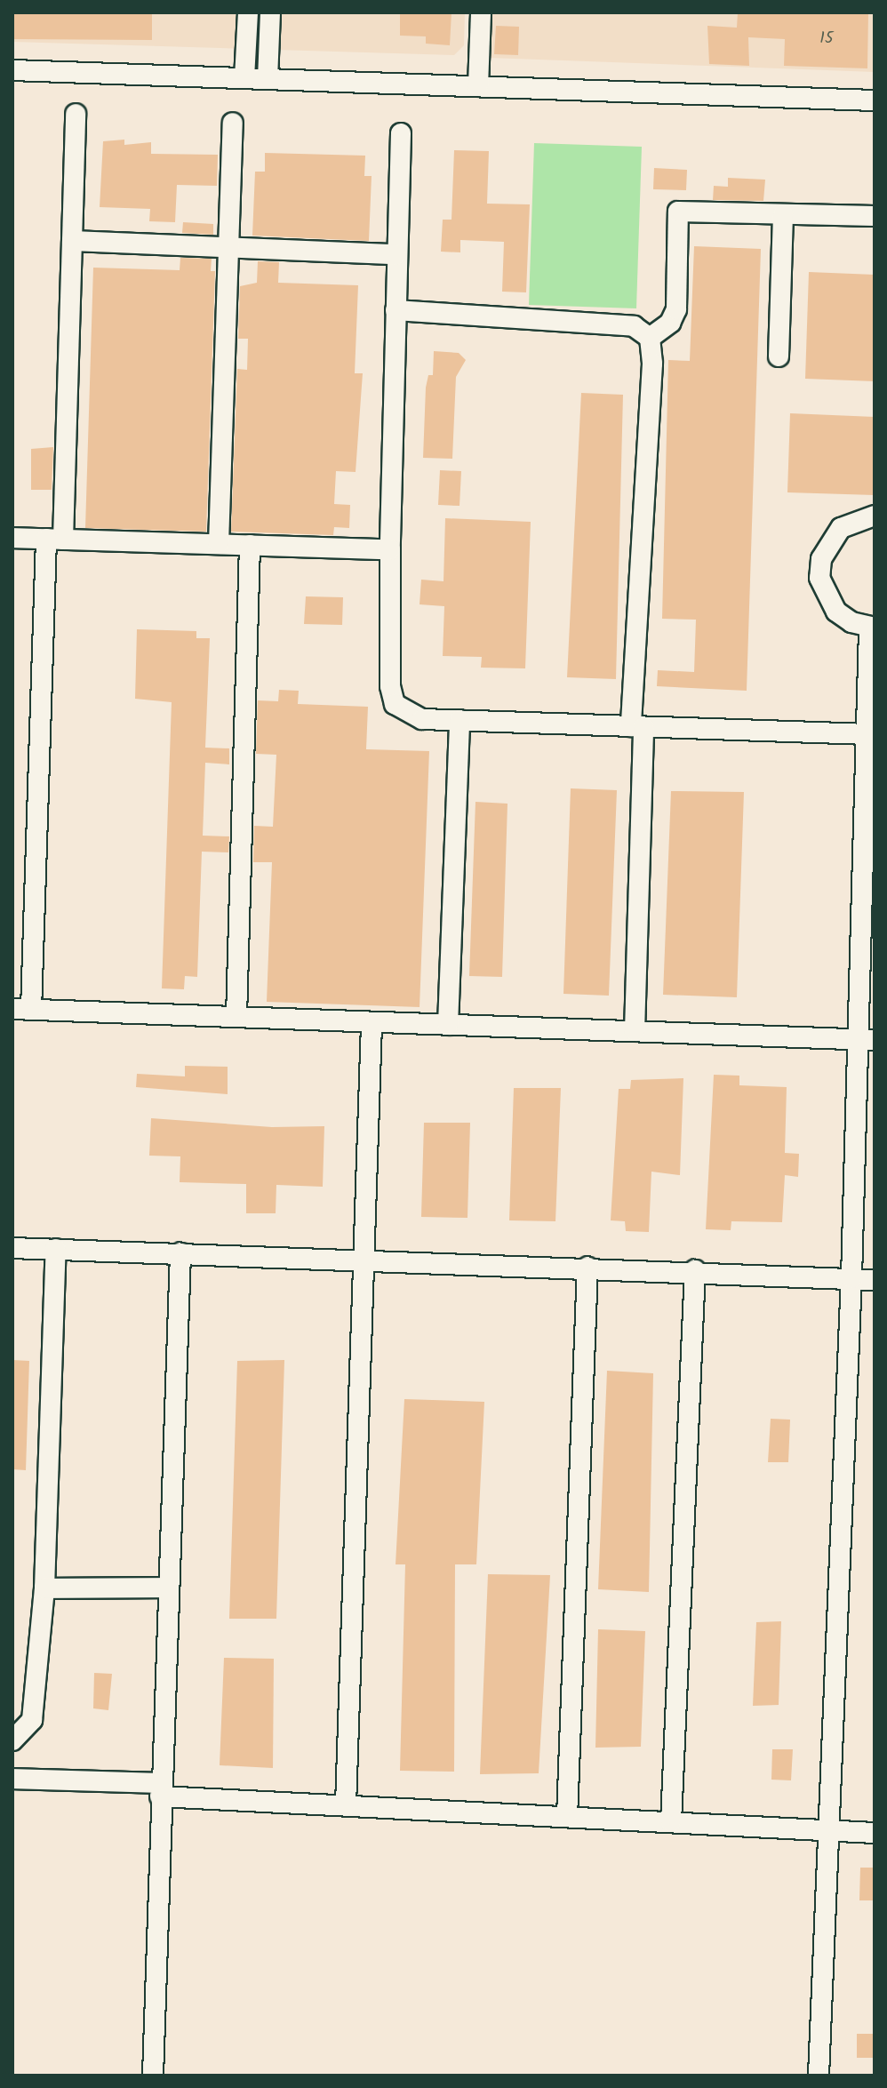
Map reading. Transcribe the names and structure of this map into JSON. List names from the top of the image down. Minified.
{"house_numbers":["15"]}
